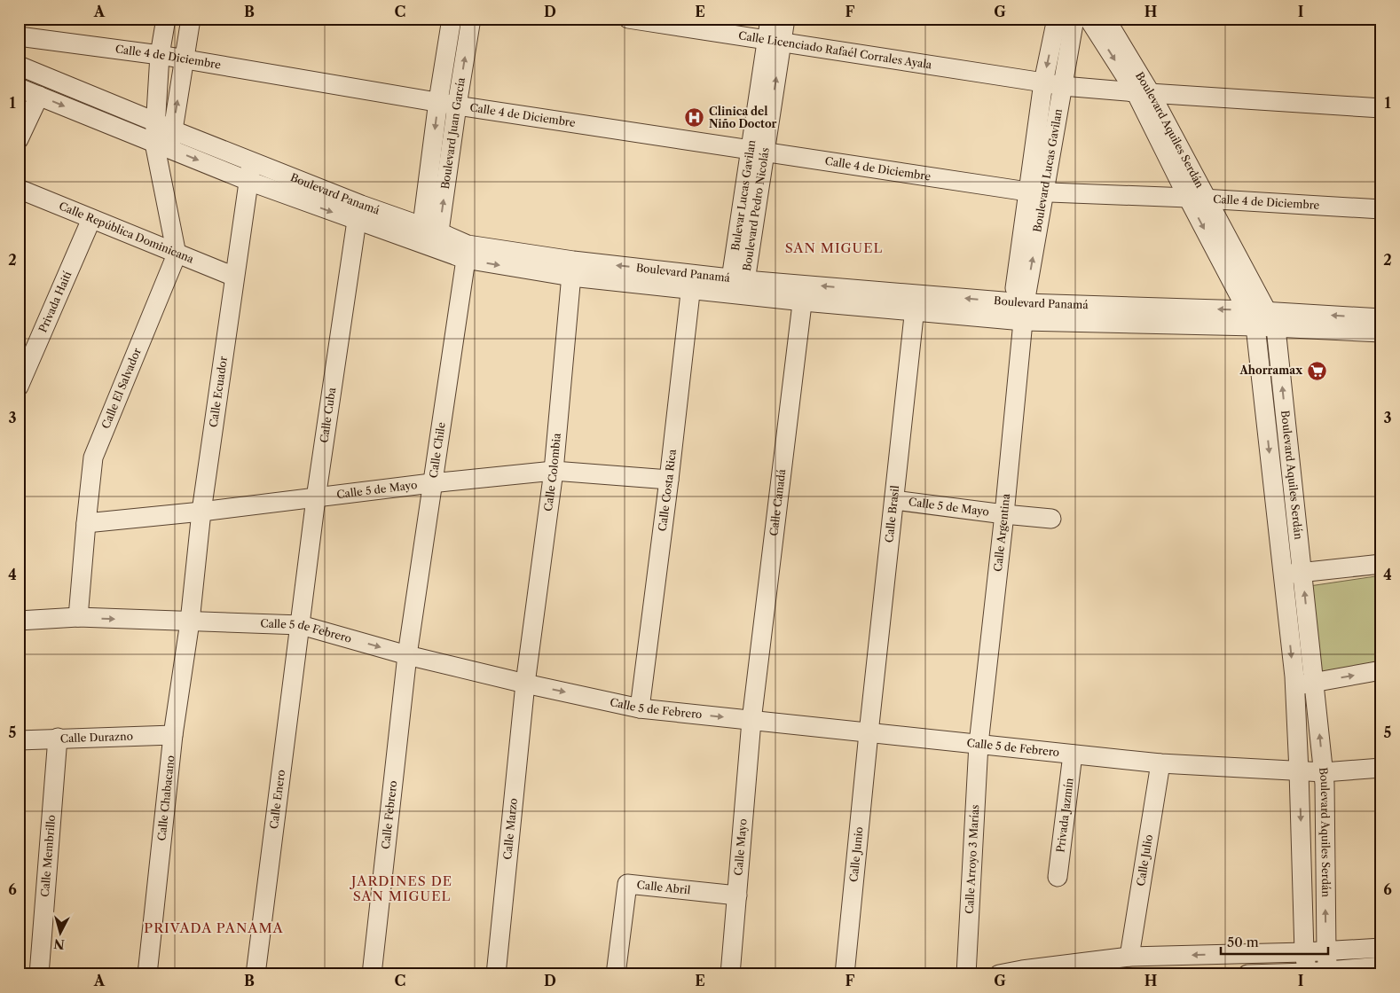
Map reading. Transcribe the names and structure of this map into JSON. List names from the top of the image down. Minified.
{"streets":{"street":["Calle Licenciado Rafaél Corrales Ayala","Calle 4 de Diciembre","Boulevard Aquiles Serdán","Boulevard Juan García","Boulevard Lucas Gavilan","Boulevard Panamá","Bulevar Lucas Gavilan","Calle República Dominicana","Privada Haití","Calle El Salvador","Calle Ecuador","Calle Cuba","Calle Chile","Calle Colombia","Calle 5 de Mayo","Calle Costa Rica","Calle Canadá","Calle Brasil","Calle Argentina","Calle 5 de Febrero","Calle Durazno","Calle Chabacano","Calle Enero","Calle Febrero","Privada Jazmín","Calle Marzo","Calle Mayo","Calle Junio","Calle Membrillo","Calle Arroyo 3 Marías","Calle Julio","Calle Abril"]},"crossings":[["Calle Licenciado Rafaél Corrales Ayala","Boulevard Lucas Gavilan"],["Calle Licenciado Rafaél Corrales Ayala","Bulevar Lucas Gavilan"],["Calle 4 de Diciembre","Boulevard Aquiles Serdán"],["Calle 4 de Diciembre","Boulevard Juan García"],["Calle 4 de Diciembre","Boulevard Lucas Gavilan"],["Calle 4 de Diciembre","Bulevar Lucas Gavilan"],["Boulevard Aquiles Serdán","Boulevard Panamá"],["Boulevard Aquiles Serdán","Calle 5 de Febrero"],["Boulevard Juan García","Boulevard Panamá"],["Boulevard Lucas Gavilan","Boulevard Panamá"],["Boulevard Lucas Gavilan","Calle Argentina"],["Boulevard Panamá","Bulevar Lucas Gavilan"],["Boulevard Panamá","Calle Ecuador"],["Boulevard Panamá","Calle Cuba"],["Boulevard Panamá","Calle Chile"],["Boulevard Panamá","Calle Colombia"],["Boulevard Panamá","Calle Costa Rica"],["Boulevard Panamá","Calle Canadá"],["Boulevard Panamá","Calle Brasil"],["Boulevard Panamá","Calle Argentina"],["Calle República Dominicana","Privada Haití"],["Calle República Dominicana","Calle El Salvador"],["Calle República Dominicana","Calle Ecuador"],["Calle El Salvador","Calle 5 de Mayo"],["Calle El Salvador","Calle 5 de Febrero"],["Calle Ecuador","Calle 5 de Mayo"],["Calle Ecuador","Calle 5 de Febrero"],["Calle Ecuador","Calle Chabacano"],["Calle Cuba","Calle 5 de Mayo"],["Calle Cuba","Calle 5 de Febrero"],["Calle Cuba","Calle Enero"],["Calle Chile","Calle 5 de Mayo"],["Calle Chile","Calle 5 de Febrero"],["Calle Chile","Calle Febrero"],["Calle Colombia","Calle 5 de Mayo"],["Calle Colombia","Calle 5 de Febrero"],["Calle Colombia","Calle Marzo"],["Calle 5 de Mayo","Calle Costa Rica"],["Calle 5 de Mayo","Calle Brasil"],["Calle 5 de Mayo","Calle Argentina"],["Calle Costa Rica","Calle 5 de Febrero"],["Calle Canadá","Calle 5 de Febrero"],["Calle Canadá","Calle Mayo"],["Calle Brasil","Calle 5 de Febrero"],["Calle Brasil","Calle Junio"],["Calle Argentina","Calle 5 de Febrero"],["Calle Argentina","Calle Arroyo 3 Marías"],["Calle 5 de Febrero","Calle Chabacano"],["Calle 5 de Febrero","Calle Enero"],["Calle 5 de Febrero","Calle Febrero"],["Calle 5 de Febrero","Privada Jazmín"],["Calle 5 de Febrero","Calle Marzo"],["Calle 5 de Febrero","Calle Mayo"],["Calle 5 de Febrero","Calle Junio"],["Calle 5 de Febrero","Calle Arroyo 3 Marías"],["Calle 5 de Febrero","Calle Julio"],["Calle Durazno","Calle Chabacano"],["Calle Durazno","Calle Membrillo"],["Calle Mayo","Calle Abril"]],"districts":["SAN MIGUEL","JARDINES DE SAN MIGUEL","PRIVADA PANAMA"],"places":{"hospital":["Clinica del Niño Doctor"],"supermarket":["Ahorramax"]},"scale_bar":"50 m","north":"bottom","grid":{"columns":["A","B","C","D","E","F","G","H","I"],"rows":["1","2","3","4","5","6"]}}
